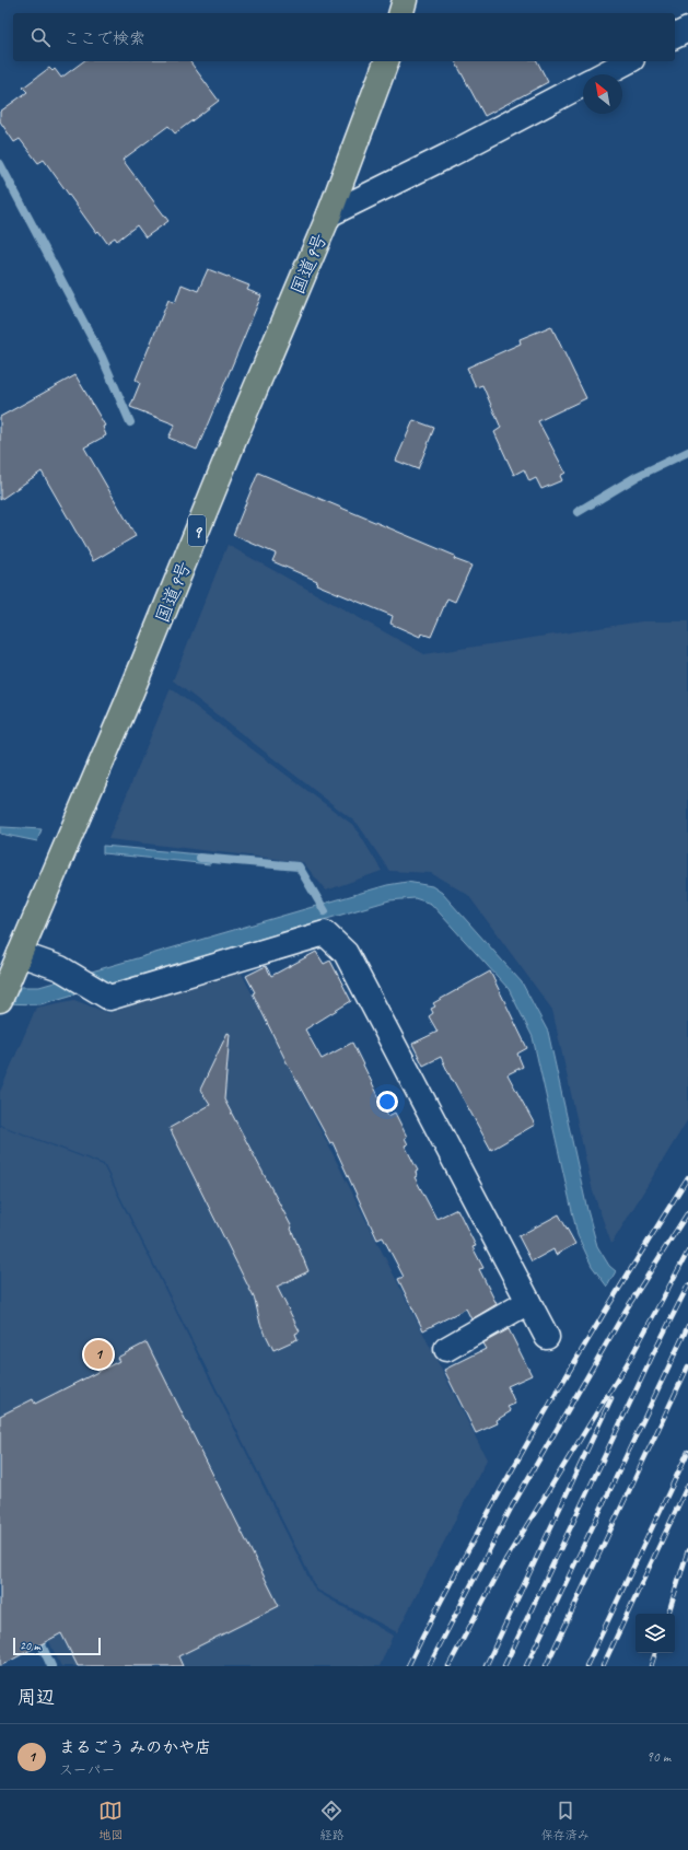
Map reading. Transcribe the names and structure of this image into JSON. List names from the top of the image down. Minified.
{"streets":{"highway":["国道9号","9"]},"scale_bar":"20 m","north":"top left","page":{"search":"ここで検索","pins":"1","scale":"20 m","heading":"周辺","list":[{"mark":"1","name":"まるごう みのかや店","note":"スーパー","value":"90 m"}],"nav":["地図","経路","保存済み"]}}
